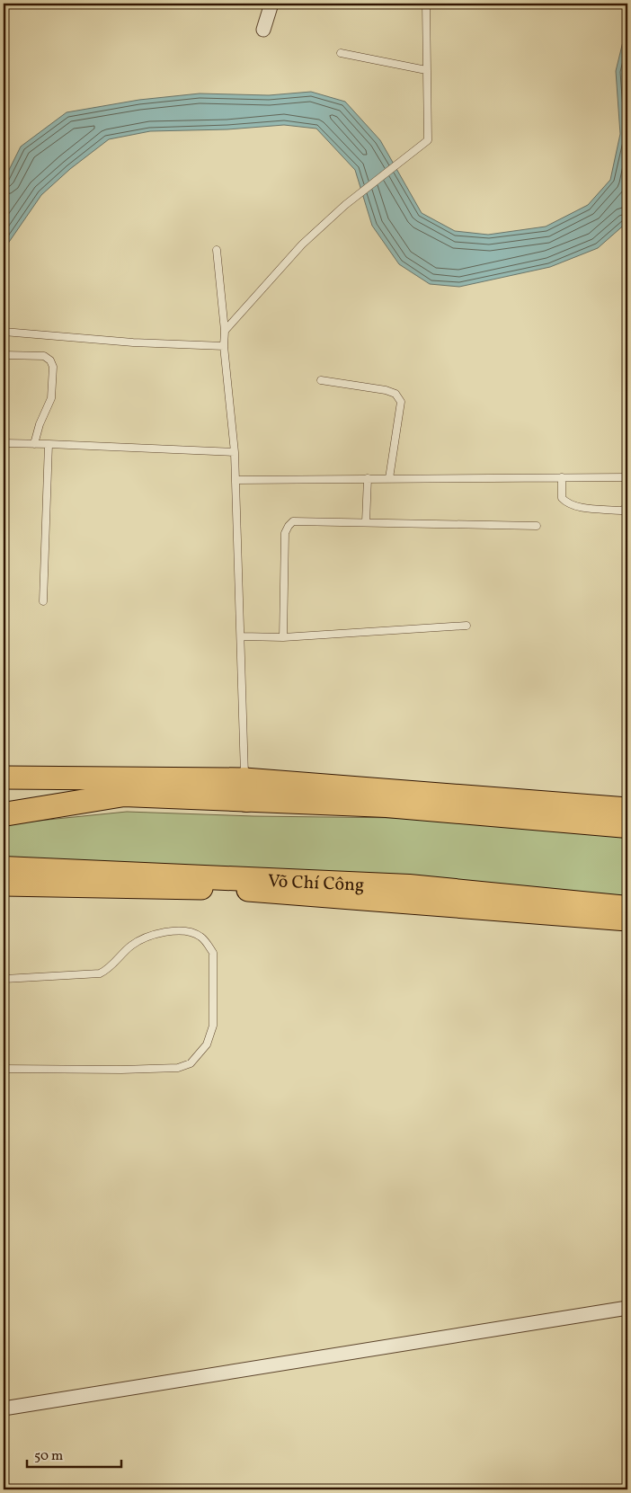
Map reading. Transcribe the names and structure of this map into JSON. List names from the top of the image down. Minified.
{"streets":{"highway":["Võ Chí Công"]},"scale_bar":"50 m"}
